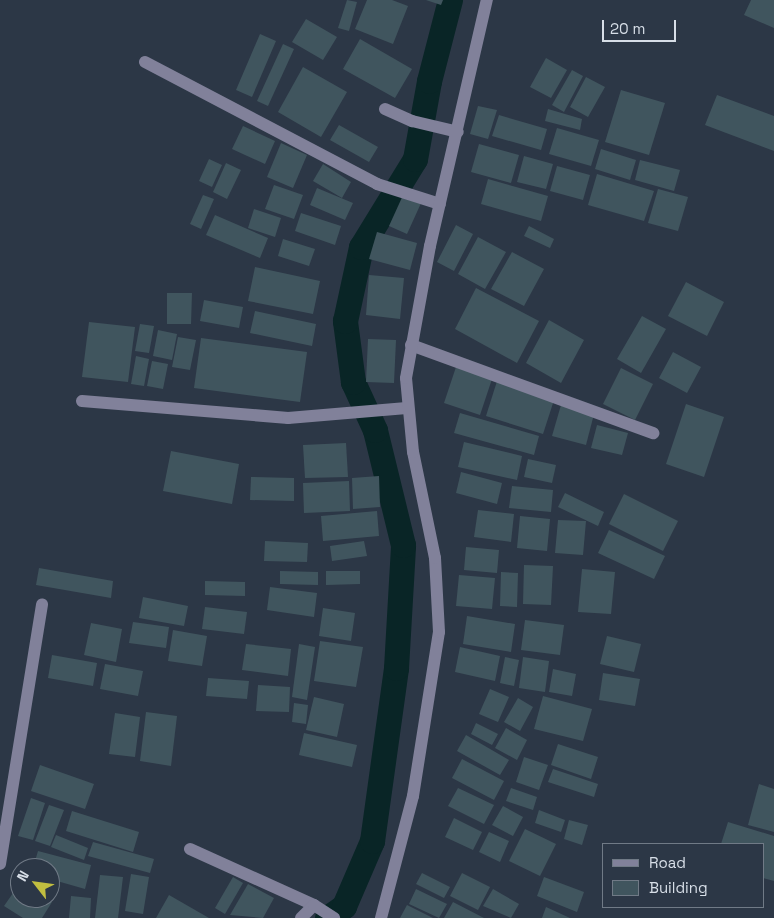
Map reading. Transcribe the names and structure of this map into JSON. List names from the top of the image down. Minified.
{"legend":["Road","Building"],"scale_bar":"20 m","north":"top left"}
